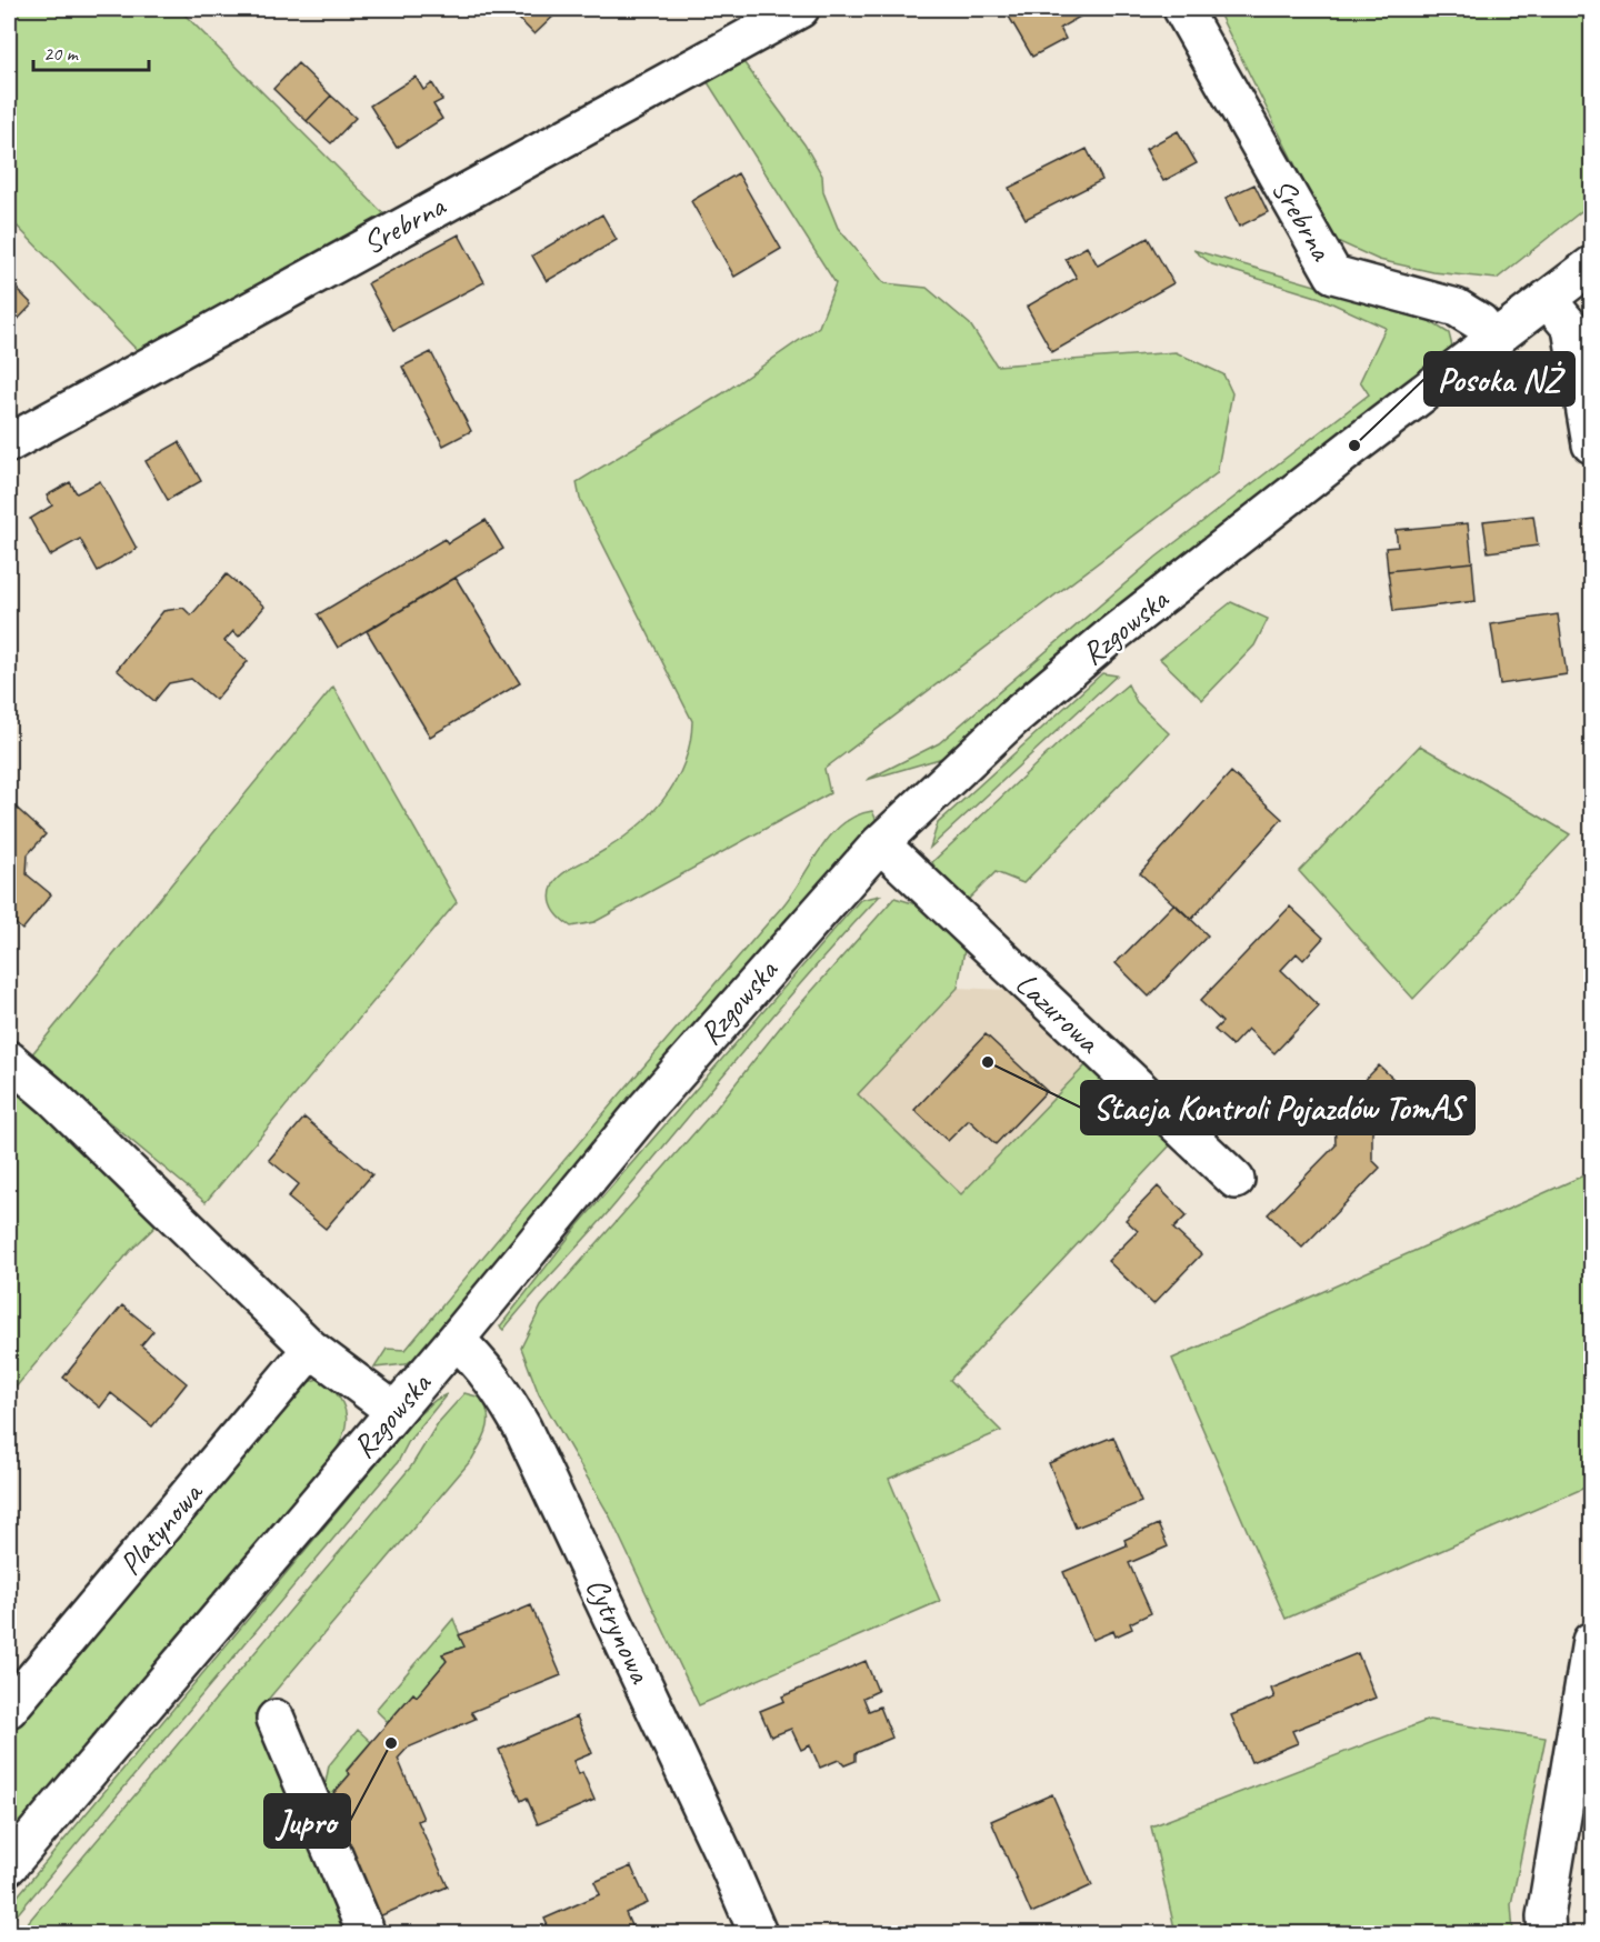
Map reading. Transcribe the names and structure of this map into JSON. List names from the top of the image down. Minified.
{"streets":{"street":["Srebrna","Rzgowska","Lazurowa","Platynowa","Cytrynowa"]},"crossings":[["Srebrna","Rzgowska"],["Rzgowska","Lazurowa"],["Rzgowska","Cytrynowa"]],"places":["Posoka NŻ","Stacja Kontroli Pojazdów TomAS","Jupro"],"scale_bar":"20 m"}
